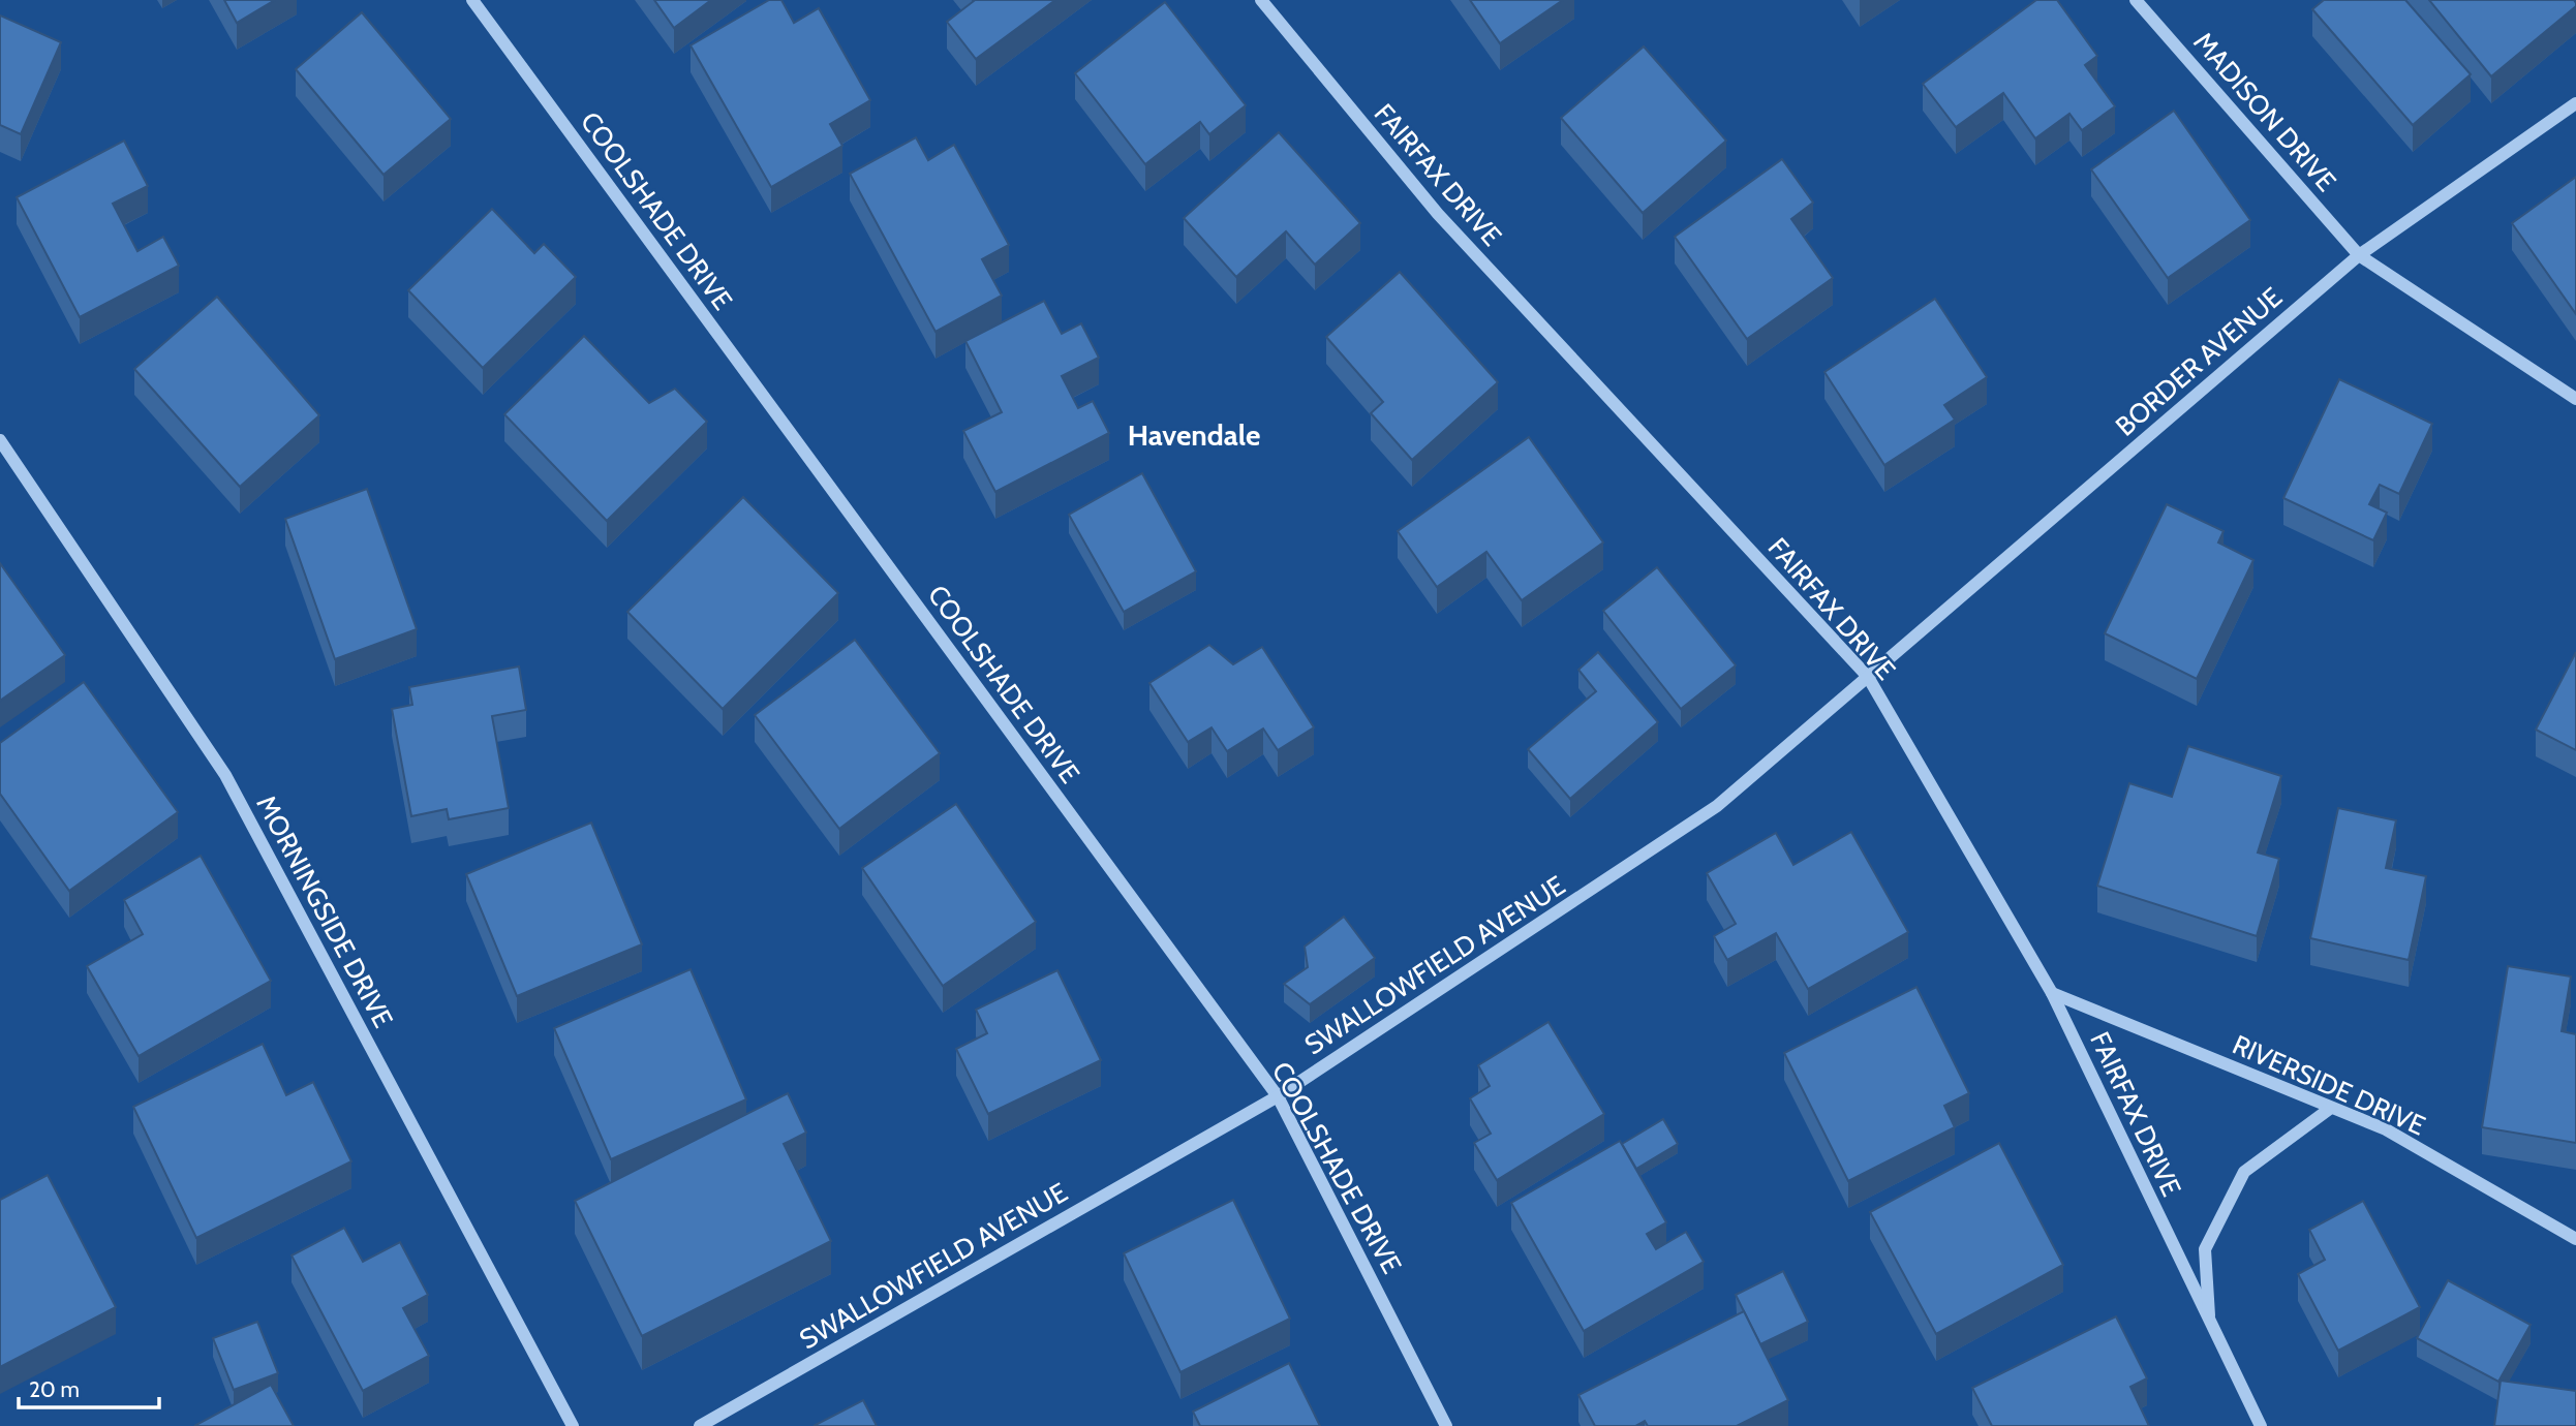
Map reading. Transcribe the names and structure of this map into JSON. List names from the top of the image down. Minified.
{"streets":{"street":["MADISON DRIVE","FAIRFAX DRIVE","COOLSHADE DRIVE","BORDER AVENUE","MORNINGSIDE DRIVE","SWALLOWFIELD AVENUE","RIVERSIDE DRIVE"]},"crossings":[["MADISON DRIVE","BORDER AVENUE"],["FAIRFAX DRIVE","BORDER AVENUE"],["FAIRFAX DRIVE","SWALLOWFIELD AVENUE"],["FAIRFAX DRIVE","RIVERSIDE DRIVE"],["COOLSHADE DRIVE","SWALLOWFIELD AVENUE"],["BORDER AVENUE","SWALLOWFIELD AVENUE"]],"districts":["Havendale"],"scale_bar":"20 m"}
